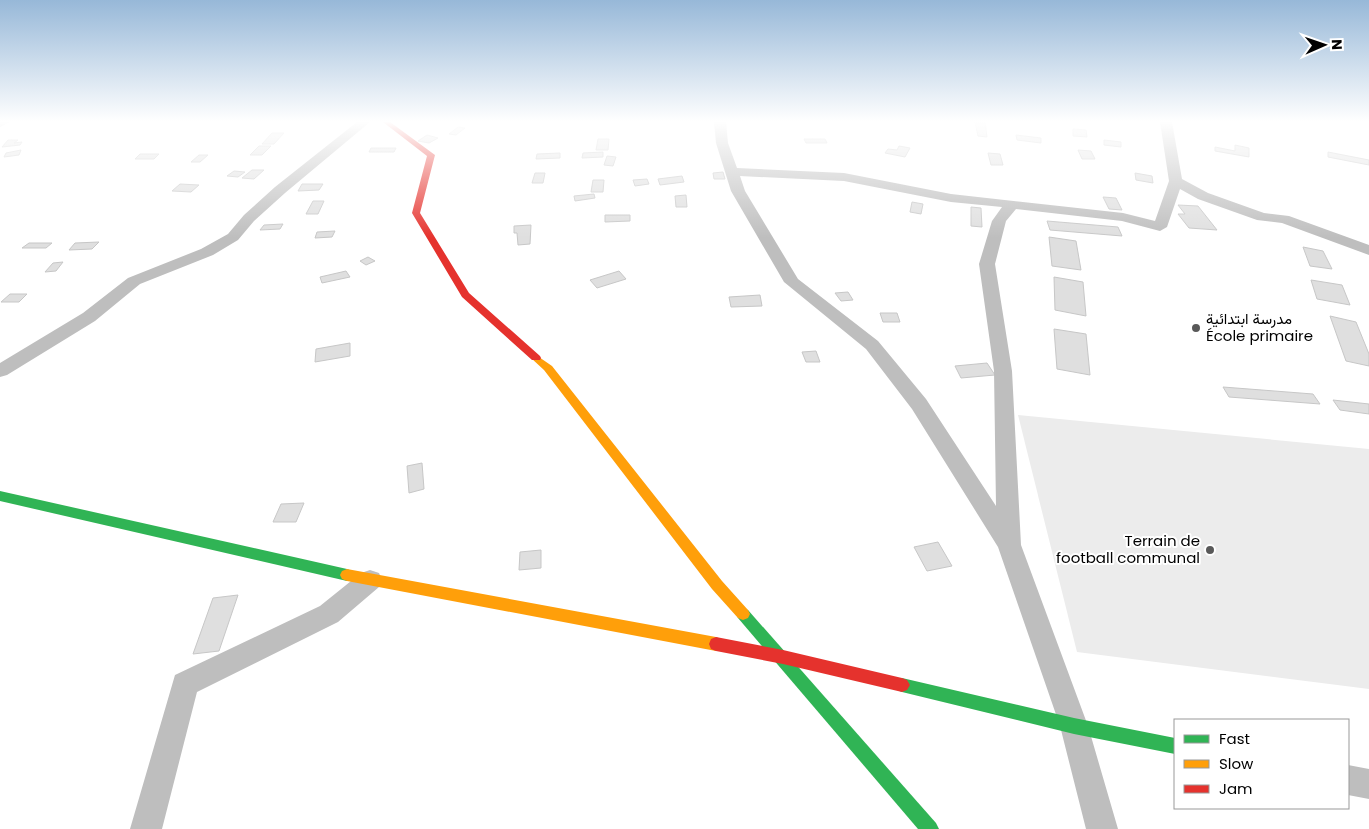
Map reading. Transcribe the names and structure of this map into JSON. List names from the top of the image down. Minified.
{"places":["مدرسة ابتدائية École primaire","Terrain de football communal"],"legend":["Fast","Slow","Jam"],"north":"right"}
